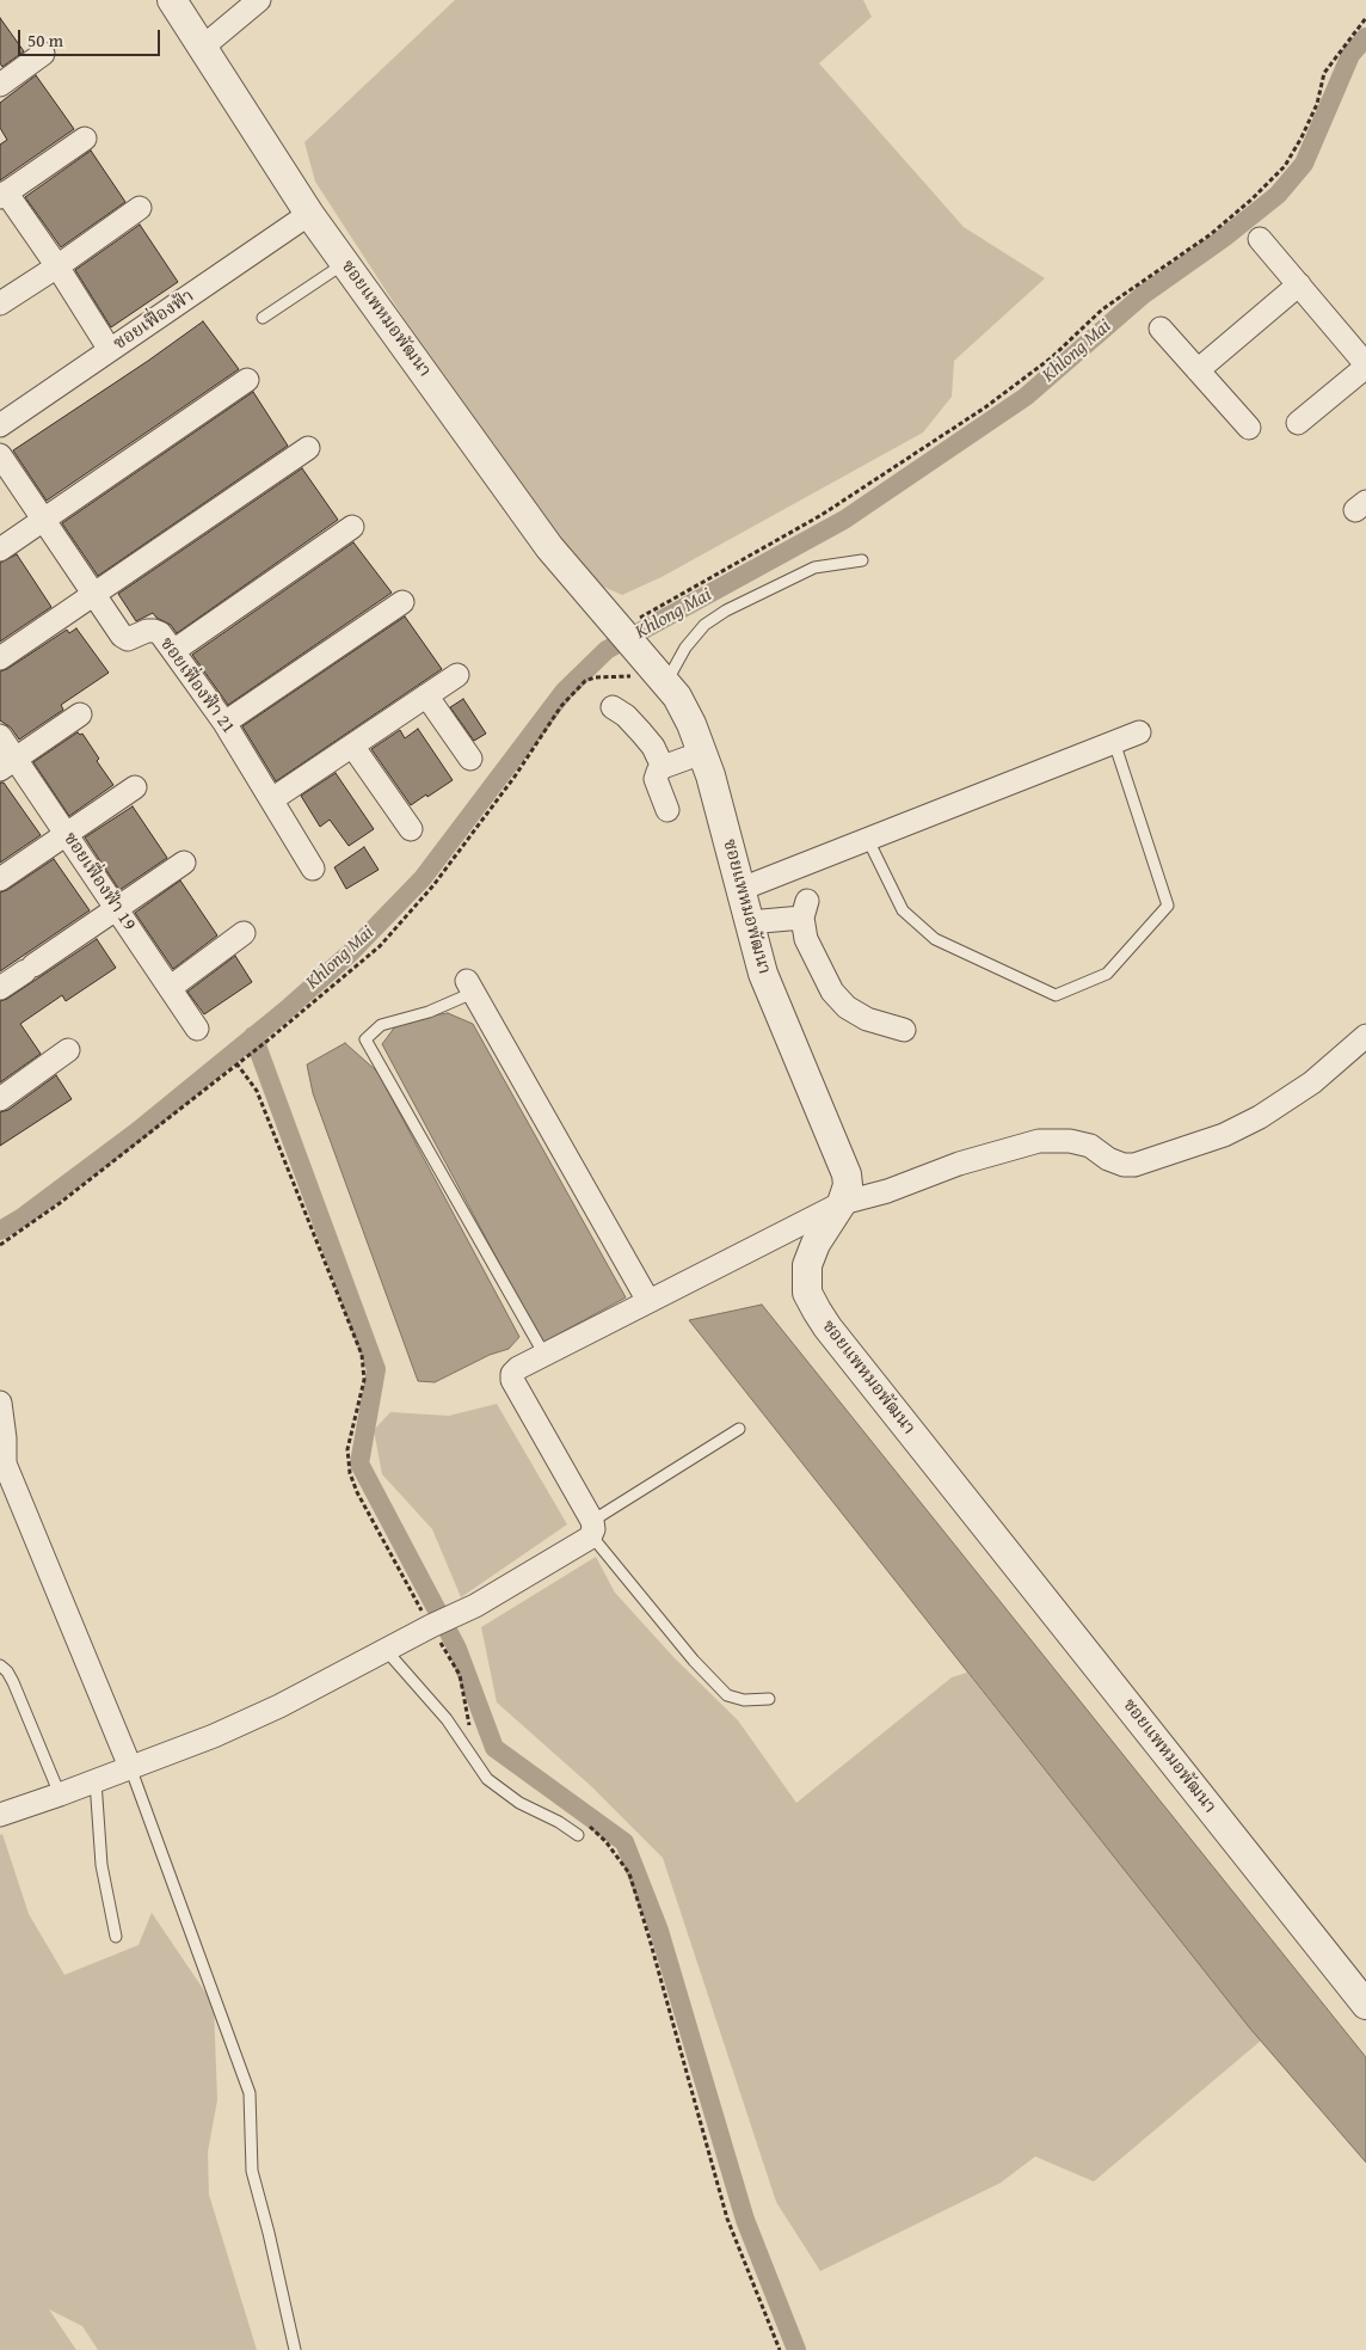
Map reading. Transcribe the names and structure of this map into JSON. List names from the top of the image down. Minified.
{"streets":{"street":["ซอยแพหมอพัฒนา","ซอยเฟื่องฟ้า","ซอยเฟื่องฟ้า 21","ซอยเฟื่องฟ้า 19"]},"crossings":[["ซอยแพหมอพัฒนา","ซอยเฟื่องฟ้า"]],"water":["Khlong Mai"],"scale_bar":"50 m"}
